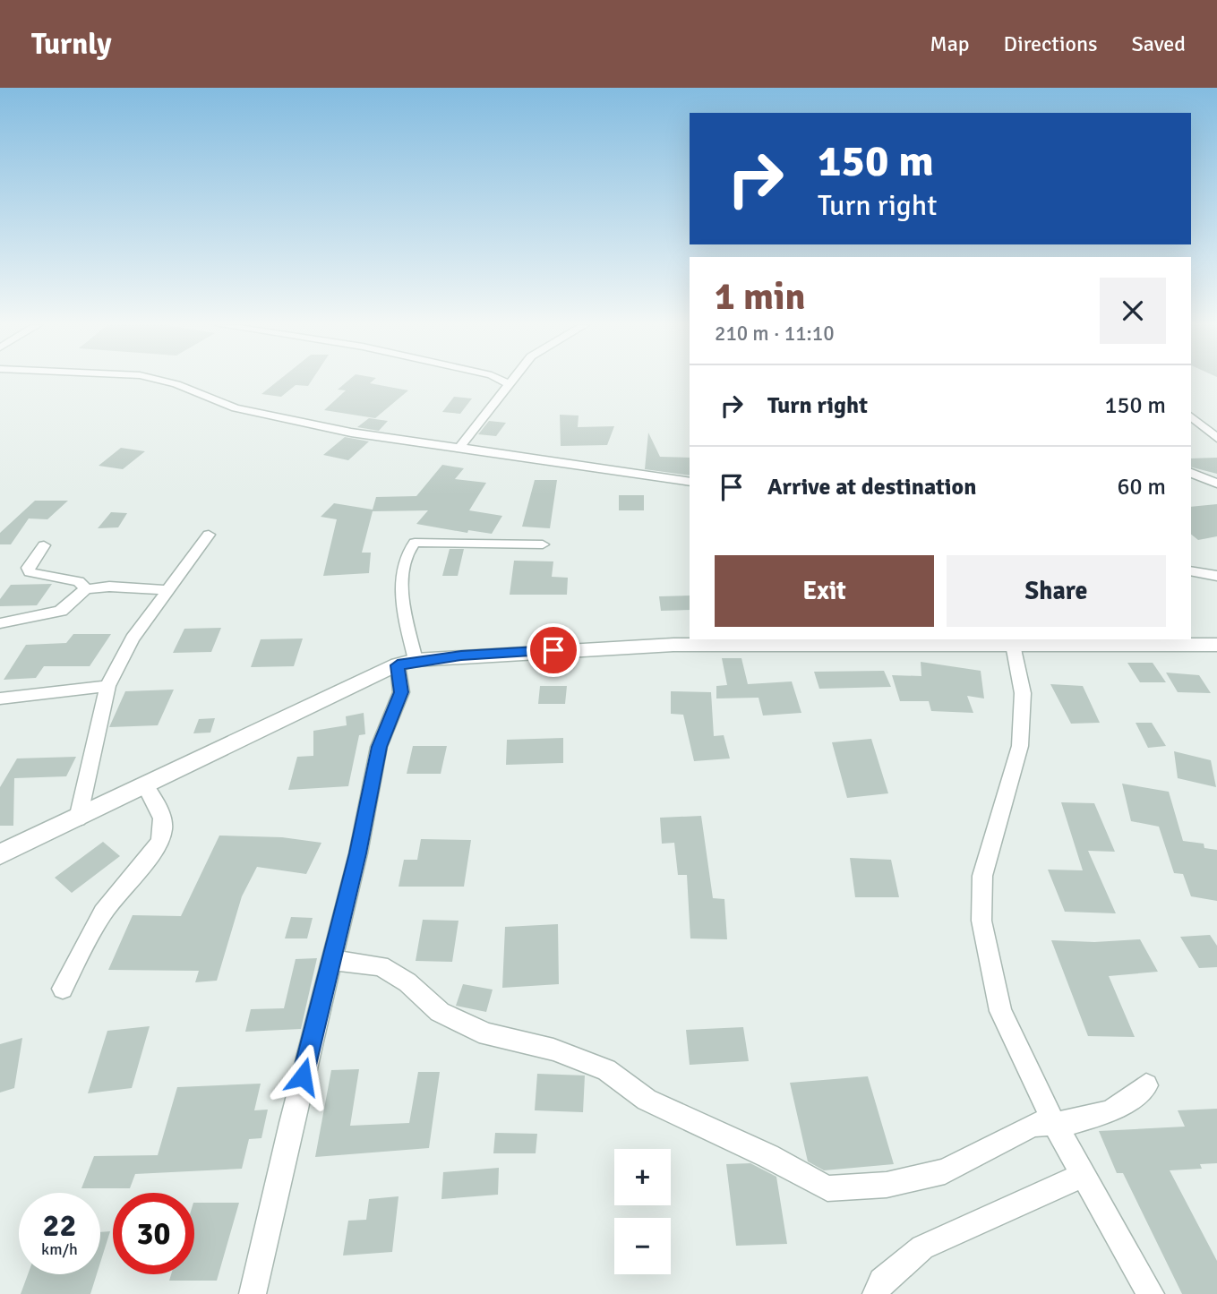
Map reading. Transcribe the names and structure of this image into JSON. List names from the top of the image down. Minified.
{"page":{"header":"Turnly","nav":["Map","Directions","Saved"],"turn":["150 m","Turn right"],"heading":["1 min","210 m · 11:10"],"list":[{"name":"Turn right","value":"150 m"},{"name":"Arrive at destination","value":"60 m"}],"buttons":["Exit","Share"],"map_buttons":["+","−"],"speed":"22 km/h","limit":"30"}}
